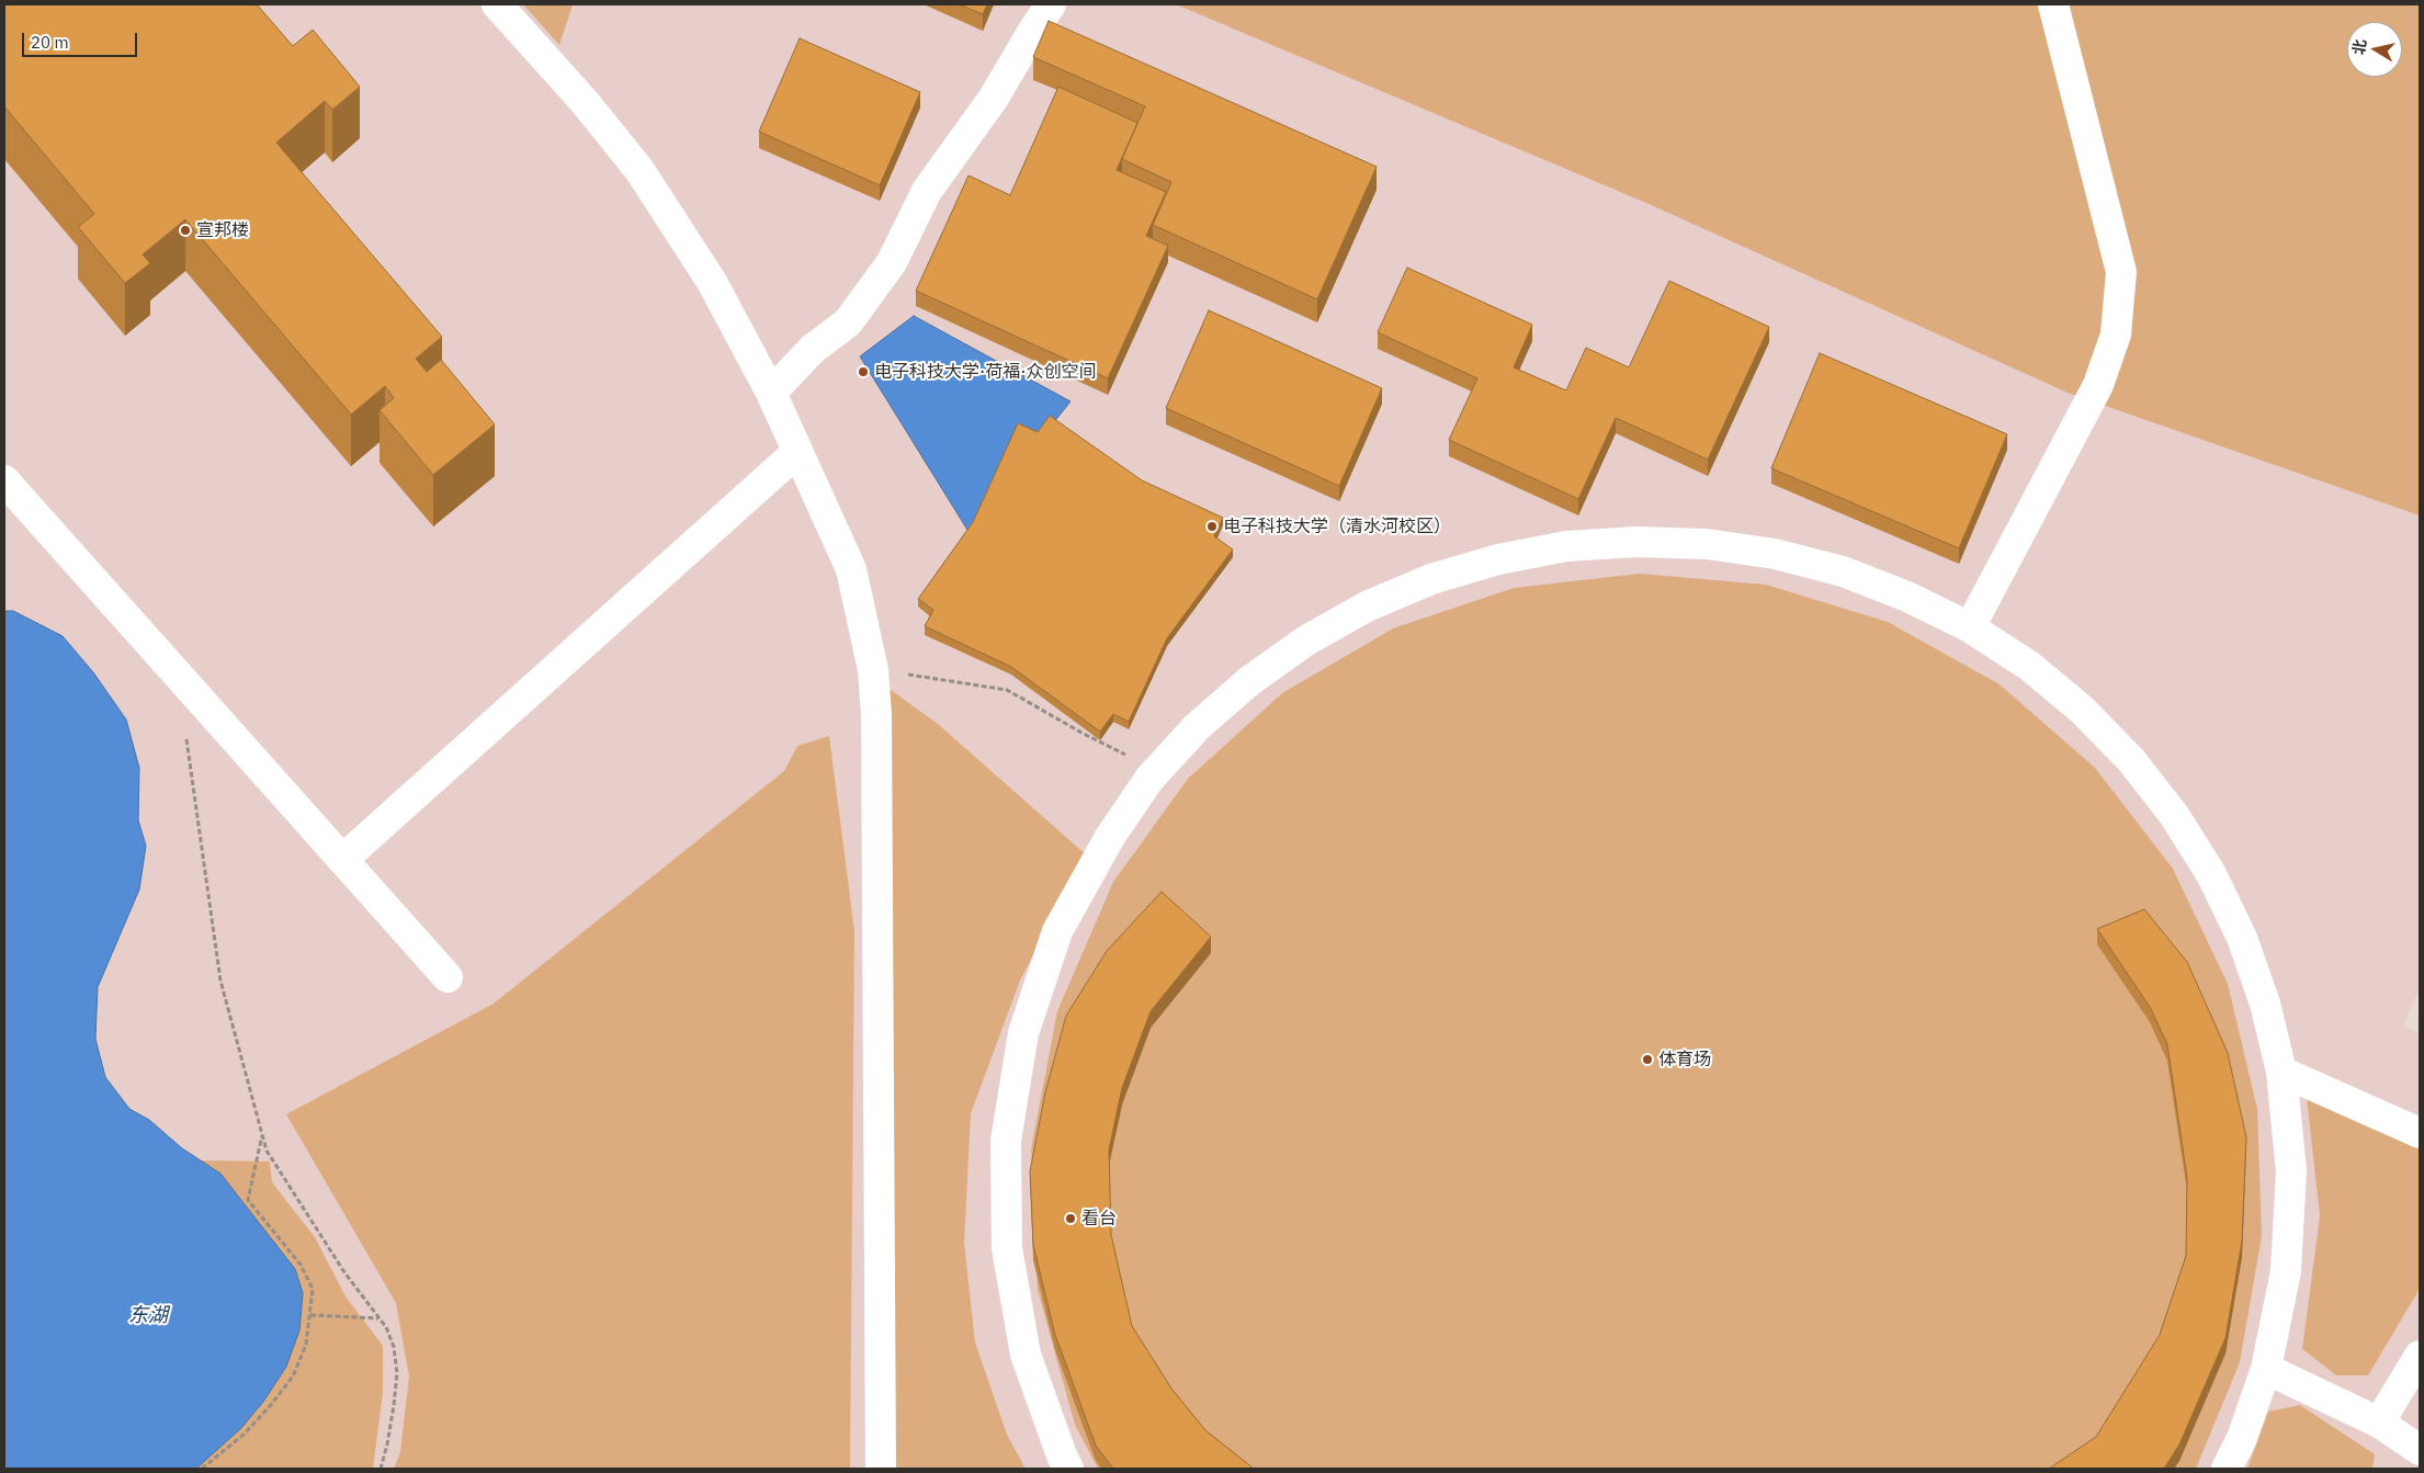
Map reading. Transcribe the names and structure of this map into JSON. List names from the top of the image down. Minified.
{"water":["东湖"],"places":["宣邦楼","电子科技大学·荷福·众创空间","电子科技大学（清水河校区）","体育场","看台"],"scale_bar":"20 m","north":"left"}
